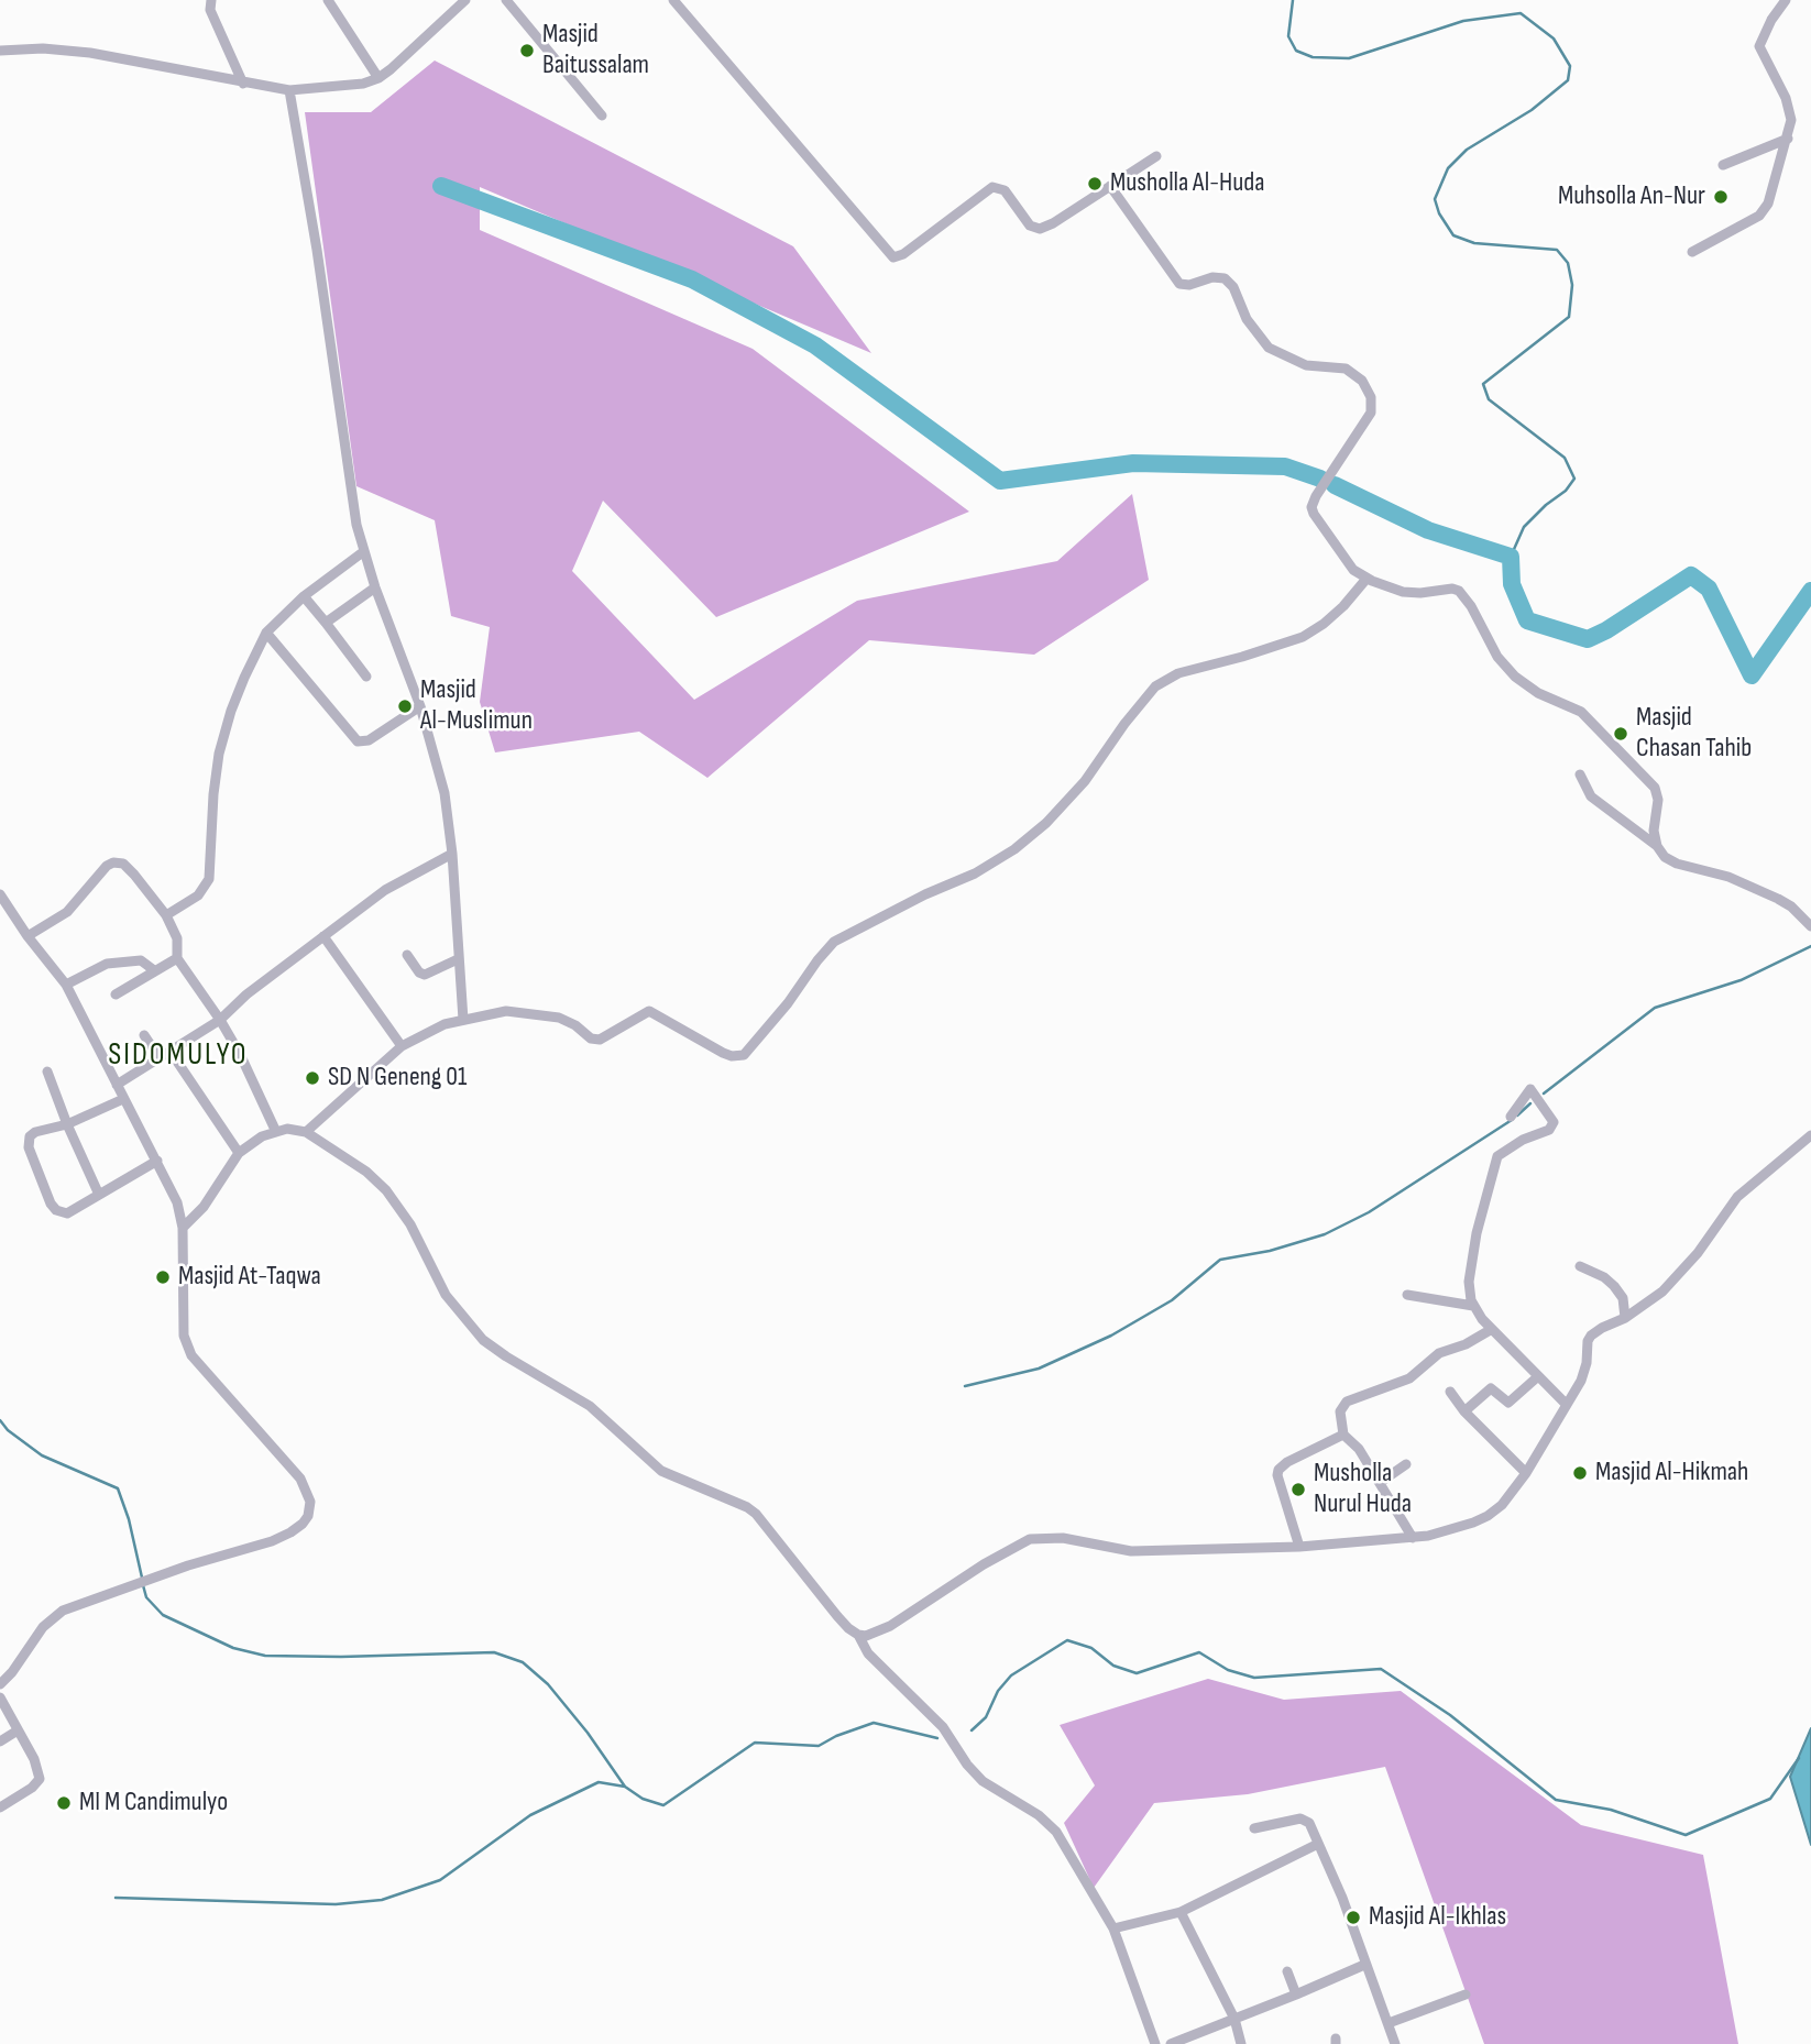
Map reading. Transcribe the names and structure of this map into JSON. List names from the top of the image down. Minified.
{"districts":["SIDOMULYO"],"places":["Masjid Baitussalam","Musholla Al-Huda","Muhsolla An-Nur","Masjid Al-Muslimun","Masjid Chasan Tahib","SD N Geneng 01","Masjid At-Taqwa","Masjid Al-Hikmah","Musholla Nurul Huda","MI M Candimulyo","Masjid Al-Ikhlas"]}
